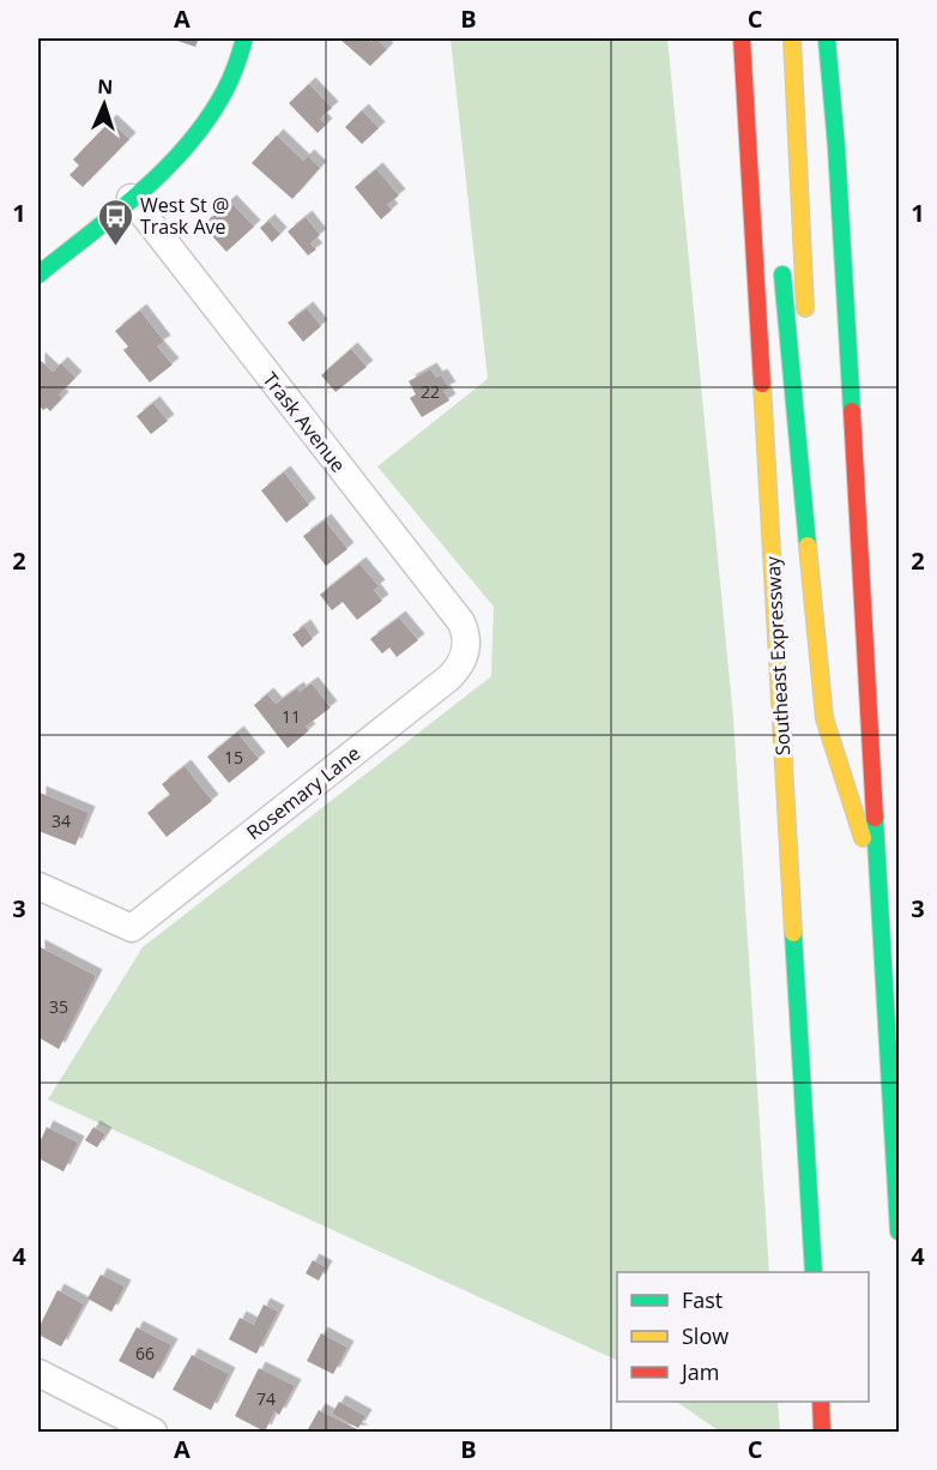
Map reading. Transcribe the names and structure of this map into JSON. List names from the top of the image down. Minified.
{"streets":{"main road":["Southeast Expressway"],"street":["Trask Avenue","Rosemary Lane"]},"crossings":[["Trask Avenue","Rosemary Lane"]],"places":{"bus stop":["West St @ Trask Ave"]},"house_numbers":["22","11","15","34","35","66","74"],"legend":["Fast","Slow","Jam"],"north":"top","grid":{"columns":["A","B","C"],"rows":["1","2","3","4"]}}
